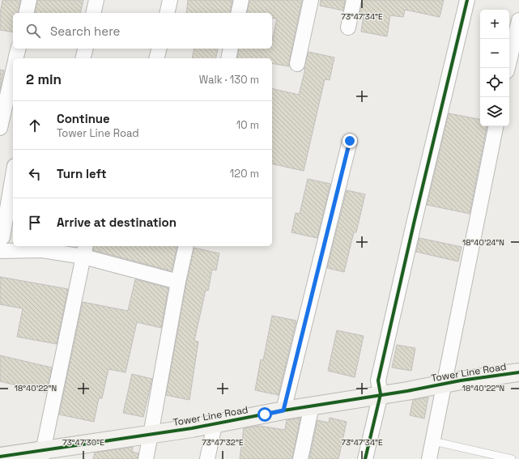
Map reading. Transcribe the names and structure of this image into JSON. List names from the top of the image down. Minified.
{"streets":{"street":["Tower Line Road"]},"page":{"map_buttons":["+","−"],"search":"Search here","heading":["2 min","Walk · 130 m"],"list":[["Continue","Tower Line Road","10 m"],["Turn left","120 m"],"Arrive at destination"]},"coordinates":["73°47'34\"E","18°40'24\"N","18°40'22\"N","73°47'30\"E","73°47'32\"E"]}
